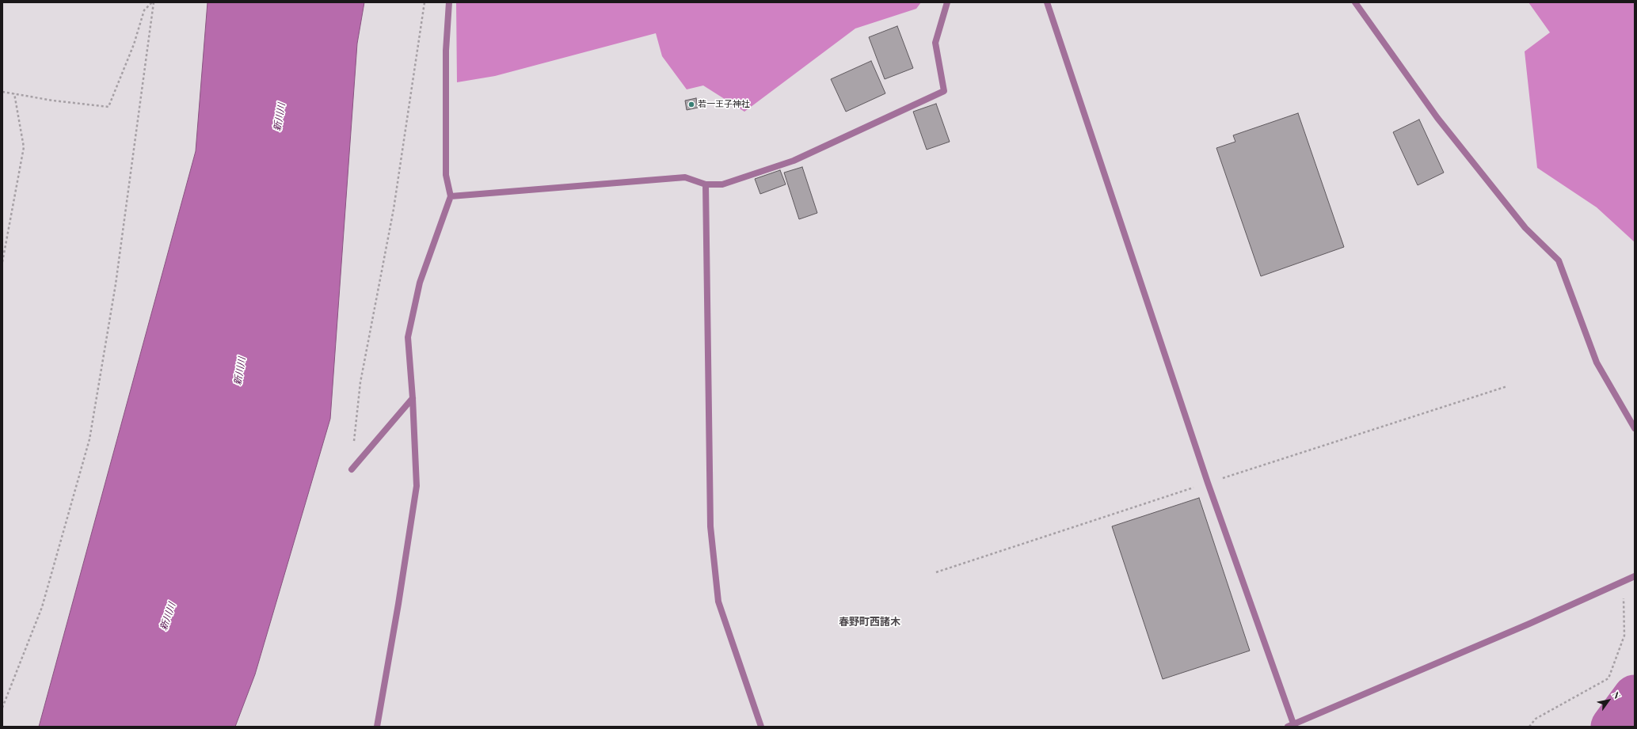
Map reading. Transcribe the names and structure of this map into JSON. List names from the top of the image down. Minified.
{"districts":["春野町西諸木"],"water":["新川川"],"places":["若一王子神社"],"north":"top right"}
